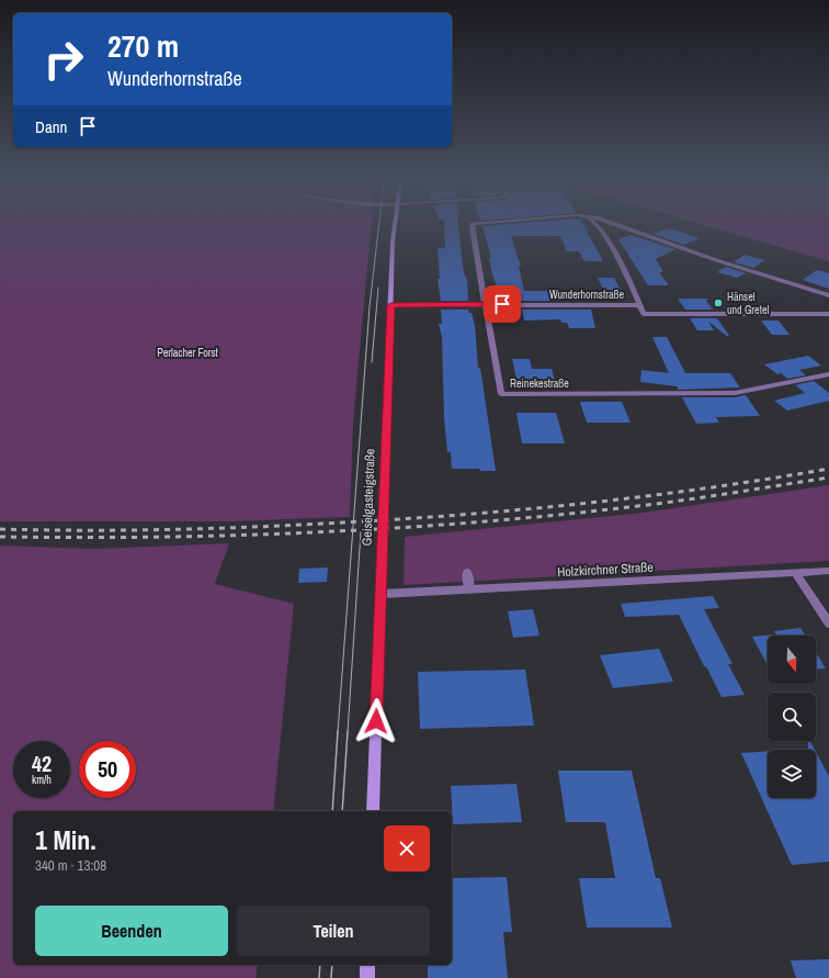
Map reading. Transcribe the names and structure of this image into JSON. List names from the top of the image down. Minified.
{"streets":{"main road":["Geiselgasteigstraße"],"street":["Wunderhornstraße","Reinekestraße","Holzkirchner Straße"]},"crossings":[["Wunderhornstraße","Reinekestraße"],["Wunderhornstraße","Geiselgasteigstraße"],["Geiselgasteigstraße","Holzkirchner Straße"]],"parks":["Perlacher Forst"],"places":["Hänsel und Gretel"],"north":"bottom","page":{"turn":["270 m","Wunderhornstraße"],"then":"Dann","speed":"42 km/h","limit":"50","heading":["1 Min.","340 m · 13:08"],"buttons":["Beenden","Teilen"]}}
